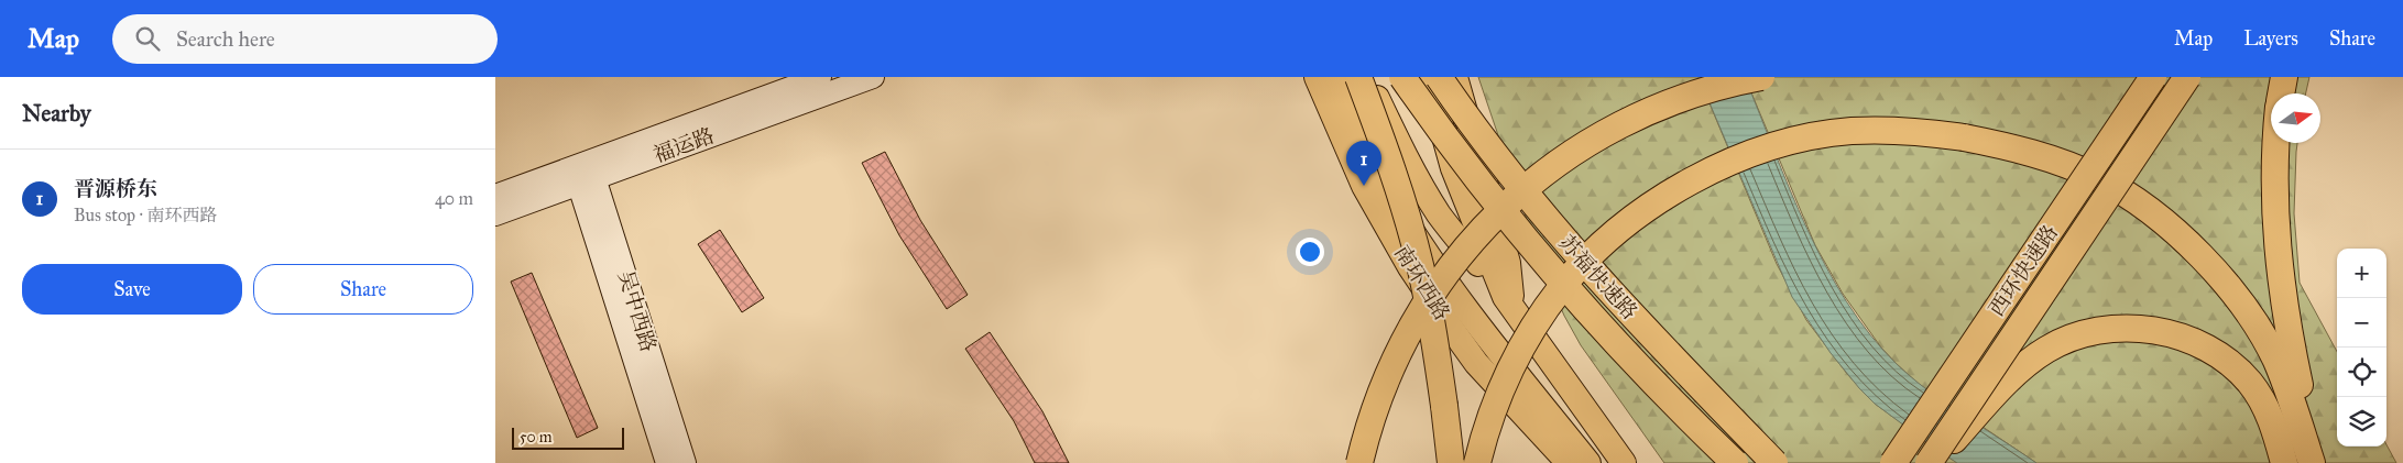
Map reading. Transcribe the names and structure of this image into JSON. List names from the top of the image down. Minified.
{"streets":{"highway":["西环快速路","苏福快速路"],"main road":["福运路","南环西路","吴中西路"]},"crossings":[["福运路","吴中西路"]],"scale_bar":"50 m","north":"right","page":{"header":"Map","search":"Search here","nav":["Map","Layers","Share"],"heading":"Nearby","pins":"1","list":[{"mark":"1","name":"晋源桥东","note":"Bus stop · 南环西路","value":"40 m"}],"buttons":["Save","Share"],"map_buttons":["+","−"],"scale":"50 m"}}
